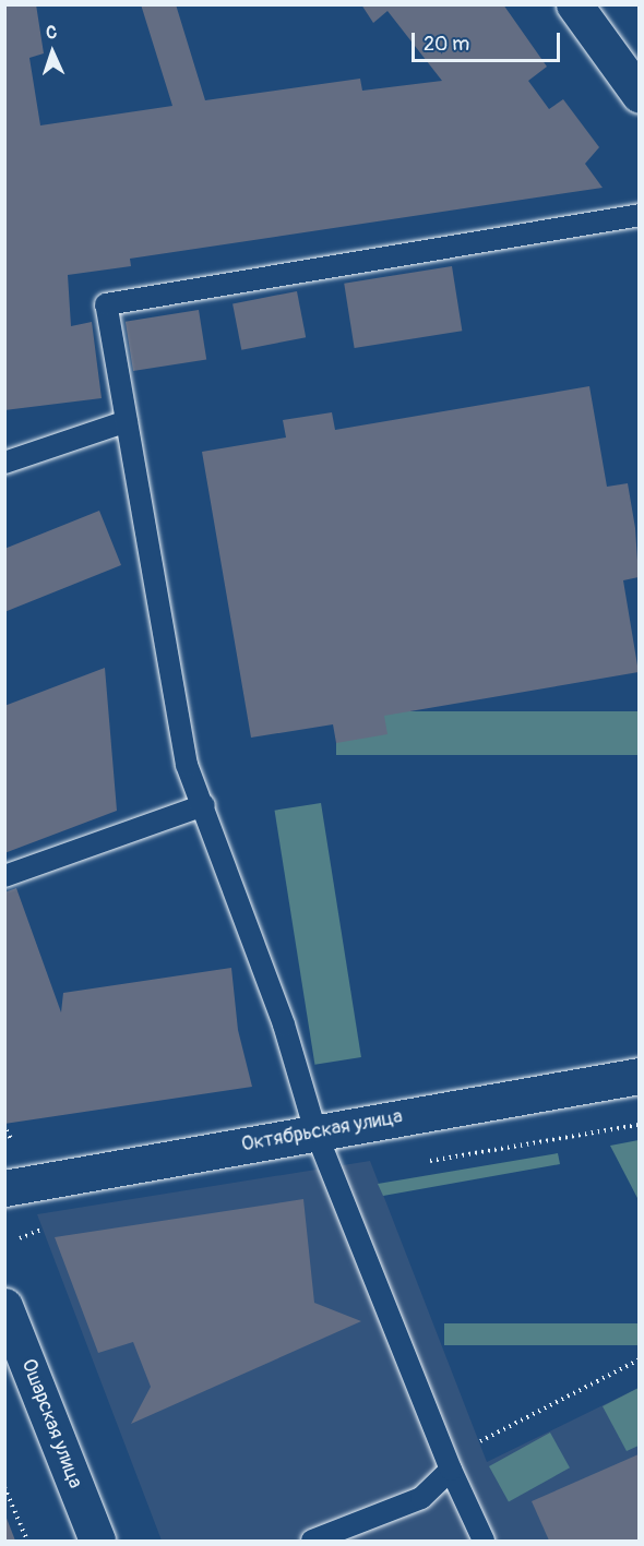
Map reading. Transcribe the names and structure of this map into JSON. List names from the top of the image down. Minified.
{"streets":{"street":["Октябрьская улица","Ошарская улица"]},"scale_bar":"20 m","north":"top"}
